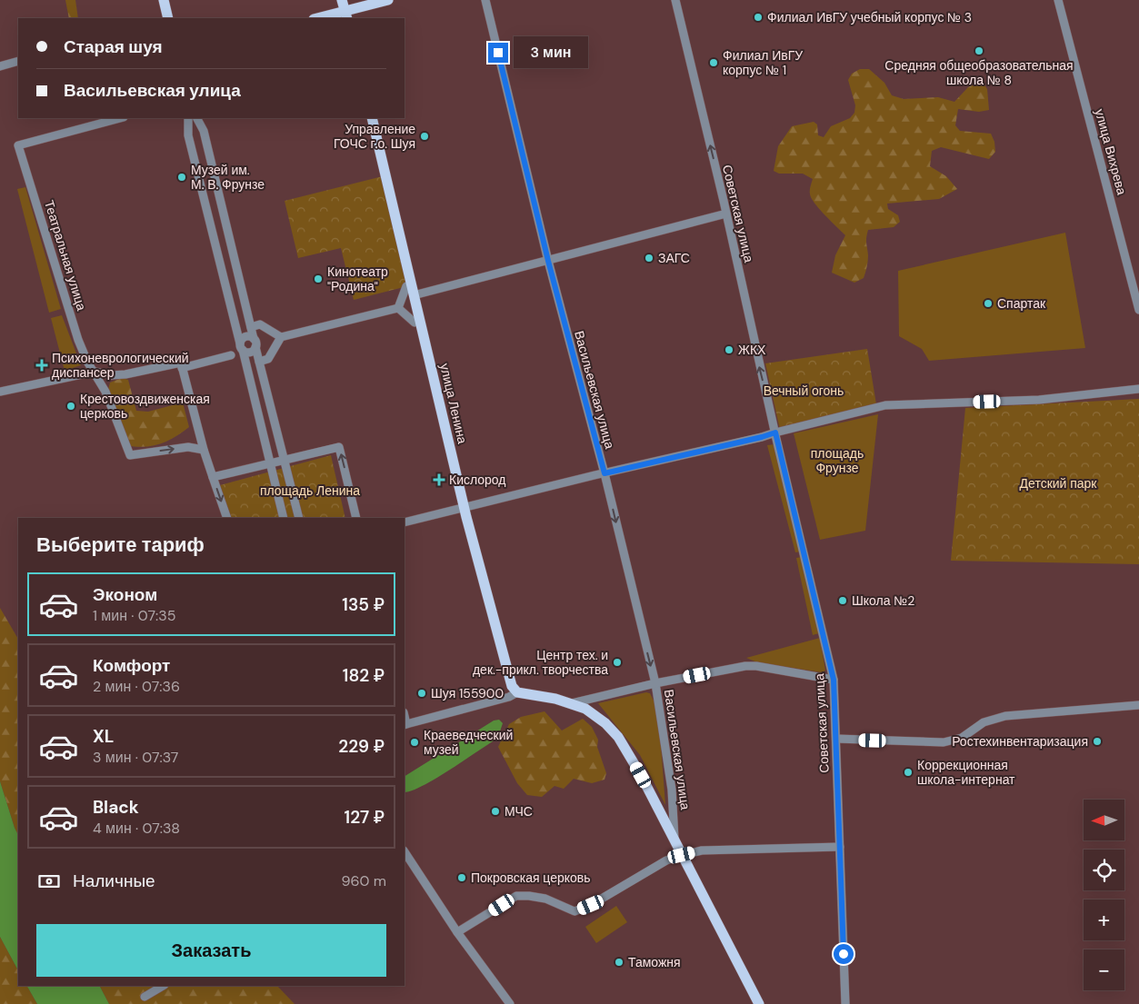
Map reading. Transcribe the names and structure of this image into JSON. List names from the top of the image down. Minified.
{"streets":{"main road":["улица Ленина"],"street":["улица Вихрева","Советская улица","Театральная улица","Васильевская улица"]},"one_way":["Советская улица"],"parks":["Вечный огонь","площадь Фрунзе","Детский парк","площадь Ленина"],"places":{"other":["Филиал ИвГУ учебный корпус № 3","Средняя общеобразовательная школа № 8","Филиал ИвГУ корпус № 1","Управление ГОЧС г.о. Шуя","Музей им. М. В. Фрунзе","ЗАГС","Кинотеатр \"Родина\"","Спартак","ЖКХ","Крестовоздвиженская церковь","Школа №2","Центр тех. и дек.-прикл. творчества","Шуя 155900","Ростехинвентаризация","Краеведческий музей","Коррекционная школа-интернат","МЧС","Покровская церковь","Таможня"],"health":["Психоневрологический диспансер","Кислород"]},"north":"left","page":{"banner":["Старая шуя","Васильевская улица"],"bubble":"3 мин","heading":"Выберите тариф","list":[{"name":"Эконом","note":"1 мин · 07:35","value":"135 ₽"},{"name":"Комфорт","note":"2 мин · 07:36","value":"182 ₽"},{"name":"XL","note":"3 мин · 07:37","value":"229 ₽"},{"name":"Black","note":"4 мин · 07:38","value":"127 ₽"}],"map_buttons":["+","−"],"pay":["Наличные","960 m"],"buttons":"Заказать"}}
